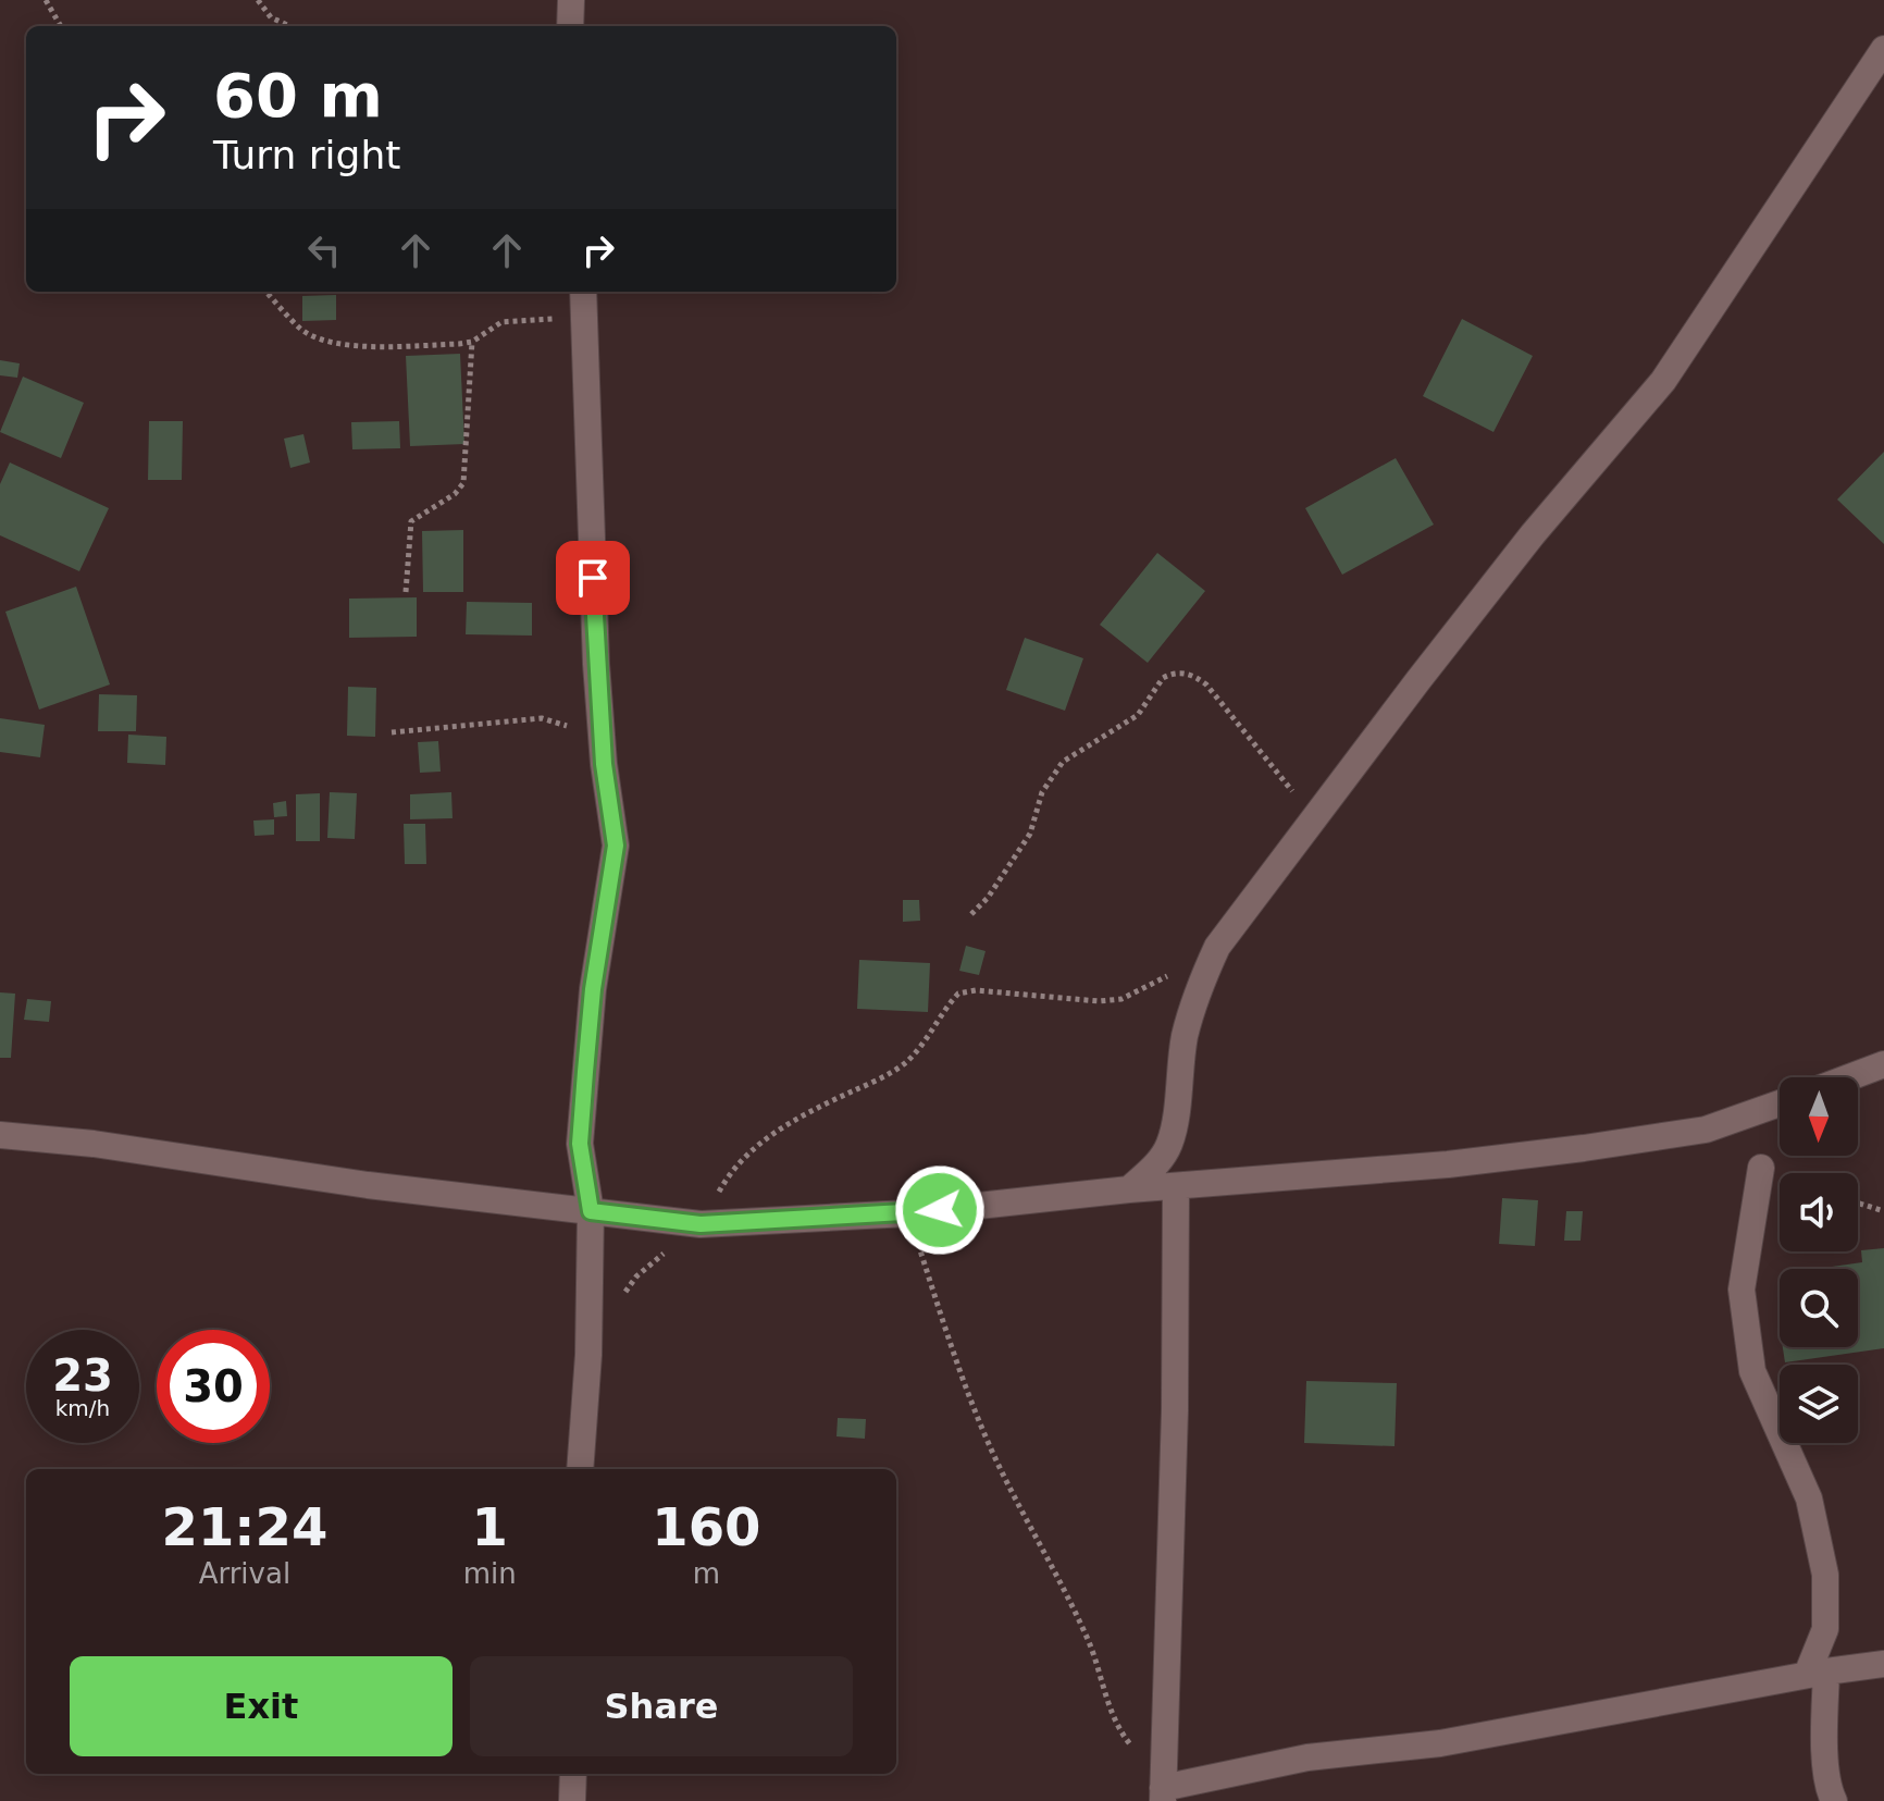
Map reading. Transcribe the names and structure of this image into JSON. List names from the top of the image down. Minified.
{"north":"bottom","page":{"turn":["60 m","Turn right"],"speed":"23 km/h","limit":"30","eta":["21:24","Arrival","1","min","160","m"],"buttons":["Exit","Share"]}}
